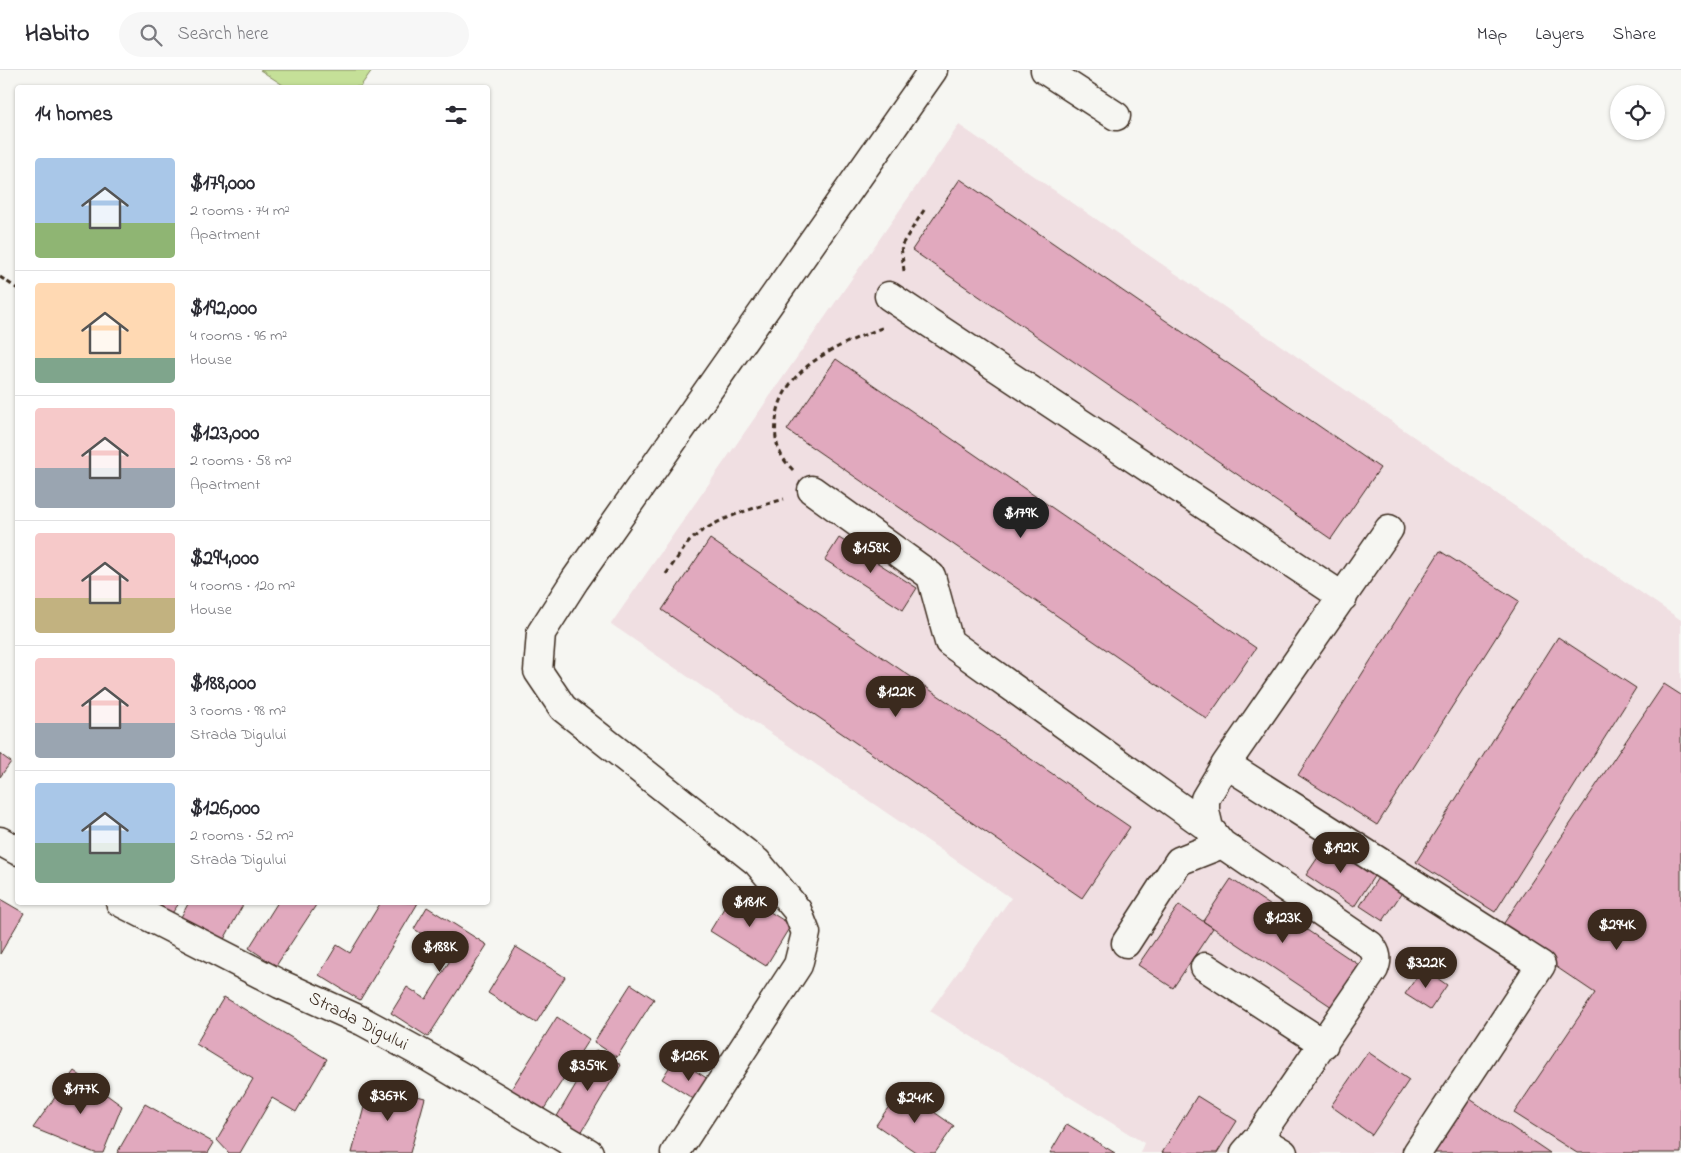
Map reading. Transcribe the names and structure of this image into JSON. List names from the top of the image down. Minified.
{"streets":{"street":["Strada Digului"]},"page":{"header":"Habito","search":"Search here","nav":["Map","Layers","Share"],"heading":"14 homes","list":[{"name":"$179,000","note":"2 rooms · 74 m² · Apartment"},{"name":"$192,000","note":"4 rooms · 96 m² · House"},{"name":"$123,000","note":"2 rooms · 58 m² · Apartment"},{"name":"$294,000","note":"4 rooms · 120 m² · House"},{"name":"$188,000","note":"3 rooms · 98 m² · Strada Digului"},{"name":"$126,000","note":"2 rooms · 52 m² · Strada Digului"}],"price":["$179K","$158K","$122K","$192K","$181K","$123K","$294K","$188K","$322K","$126K","$359K","$177K","$367K","$241K"]}}
